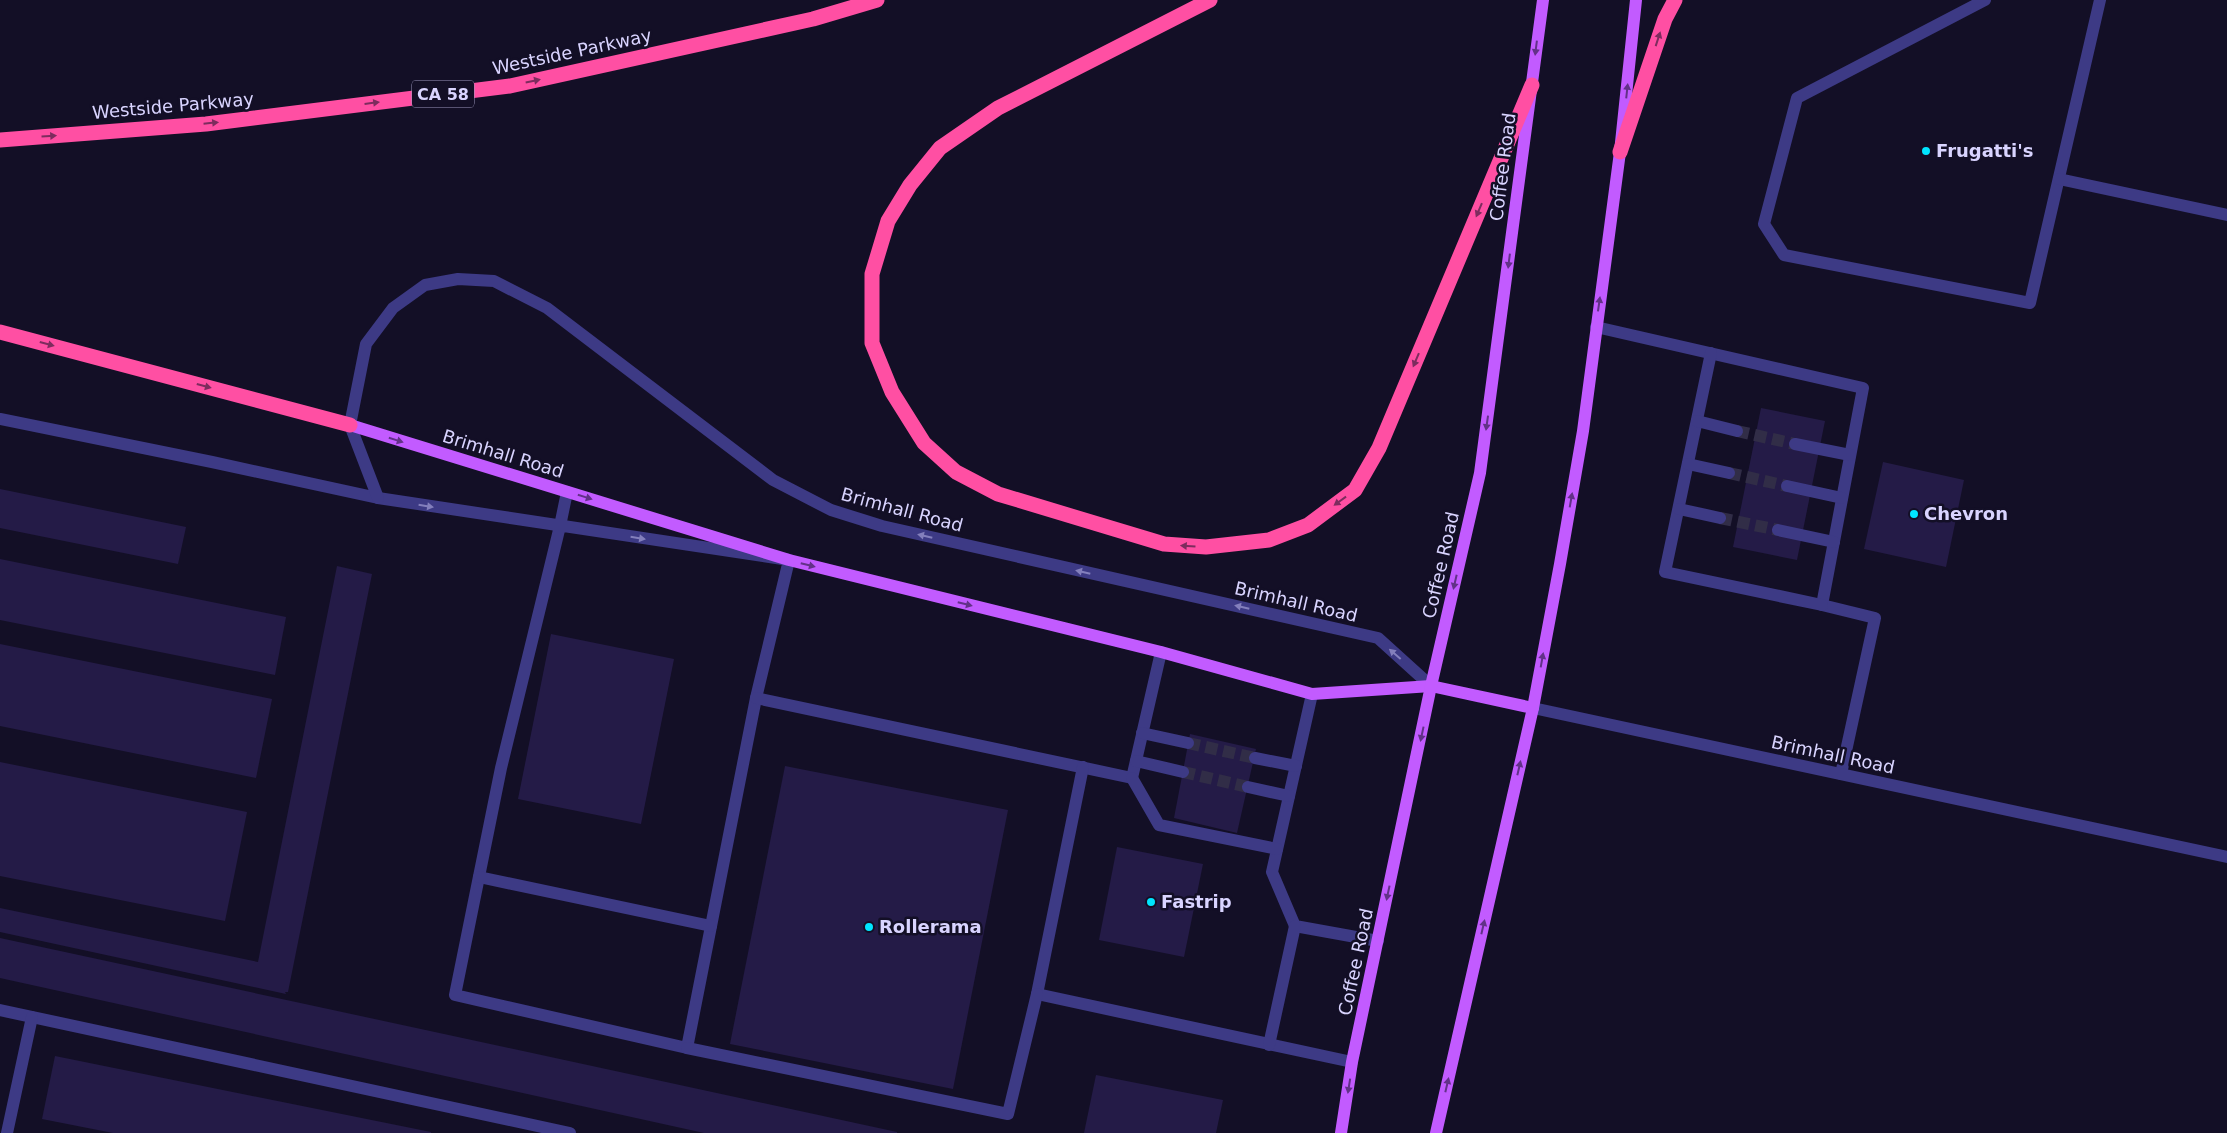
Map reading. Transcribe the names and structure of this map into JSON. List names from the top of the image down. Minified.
{"streets":{"highway":["Westside Parkway","CA 58"],"main road":["Coffee Road","Brimhall Road"]},"crossings":[["Coffee Road","Brimhall Road"]],"one_way":["Westside Parkway"],"places":["Frugatti's","Chevron","Fastrip","Rollerama"]}
